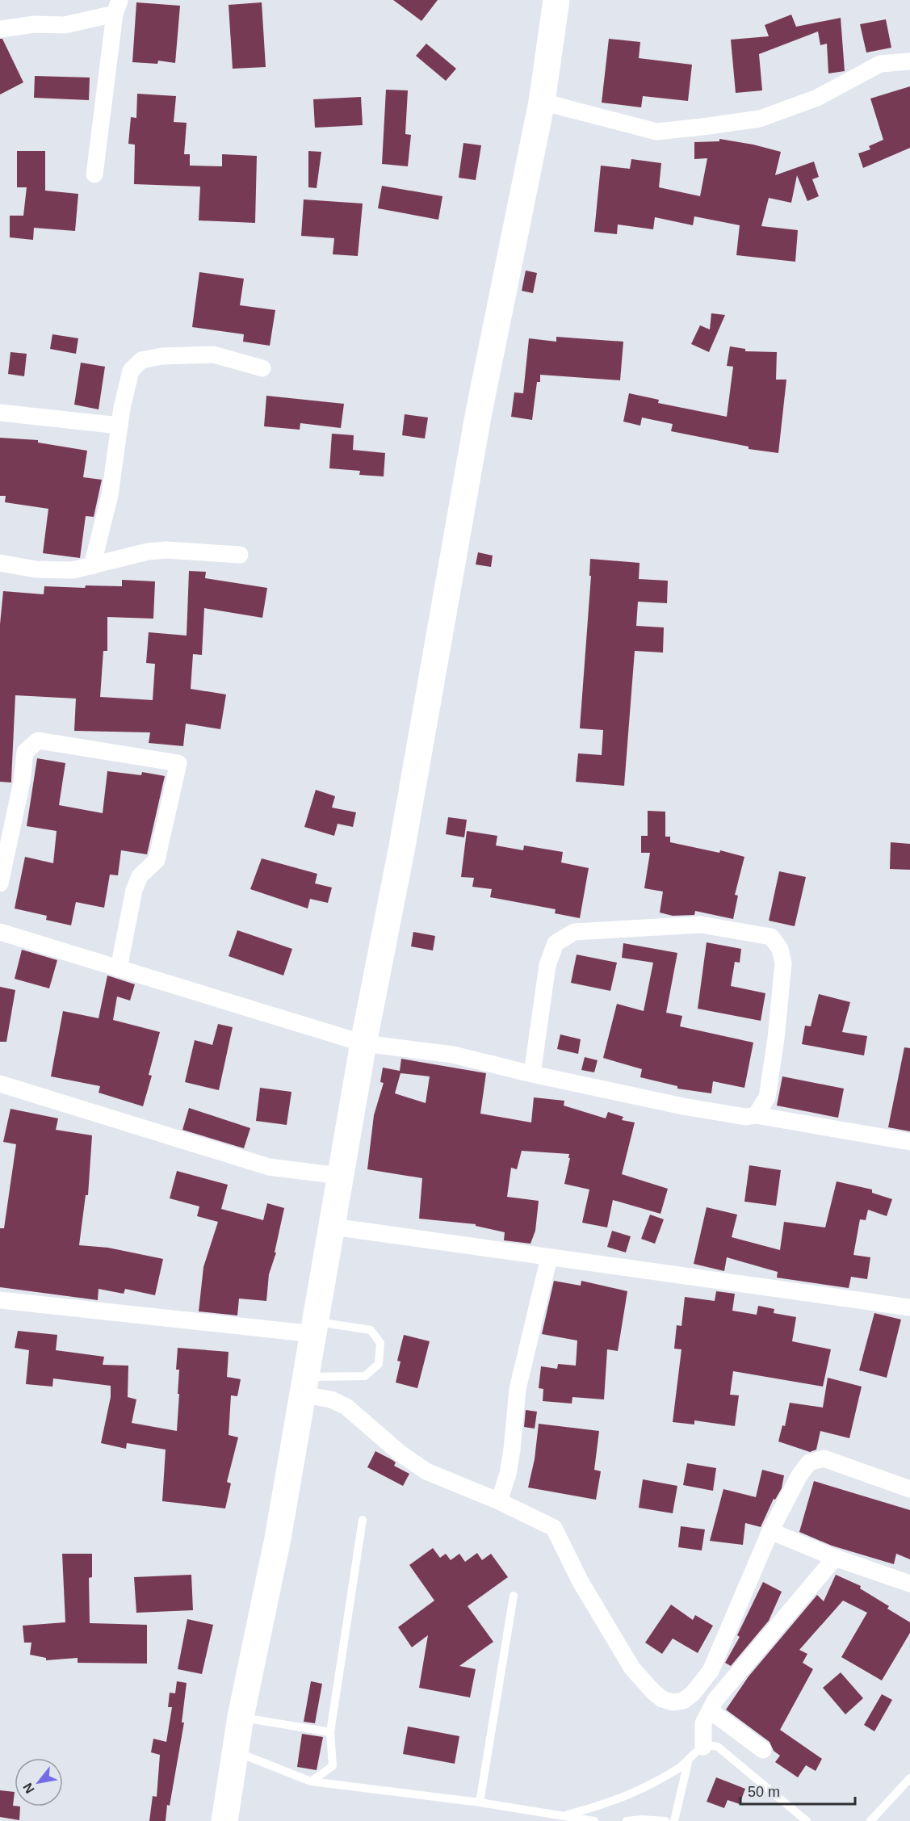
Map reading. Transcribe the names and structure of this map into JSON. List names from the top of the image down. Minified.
{"scale_bar":"50 m","north":"bottom left"}
